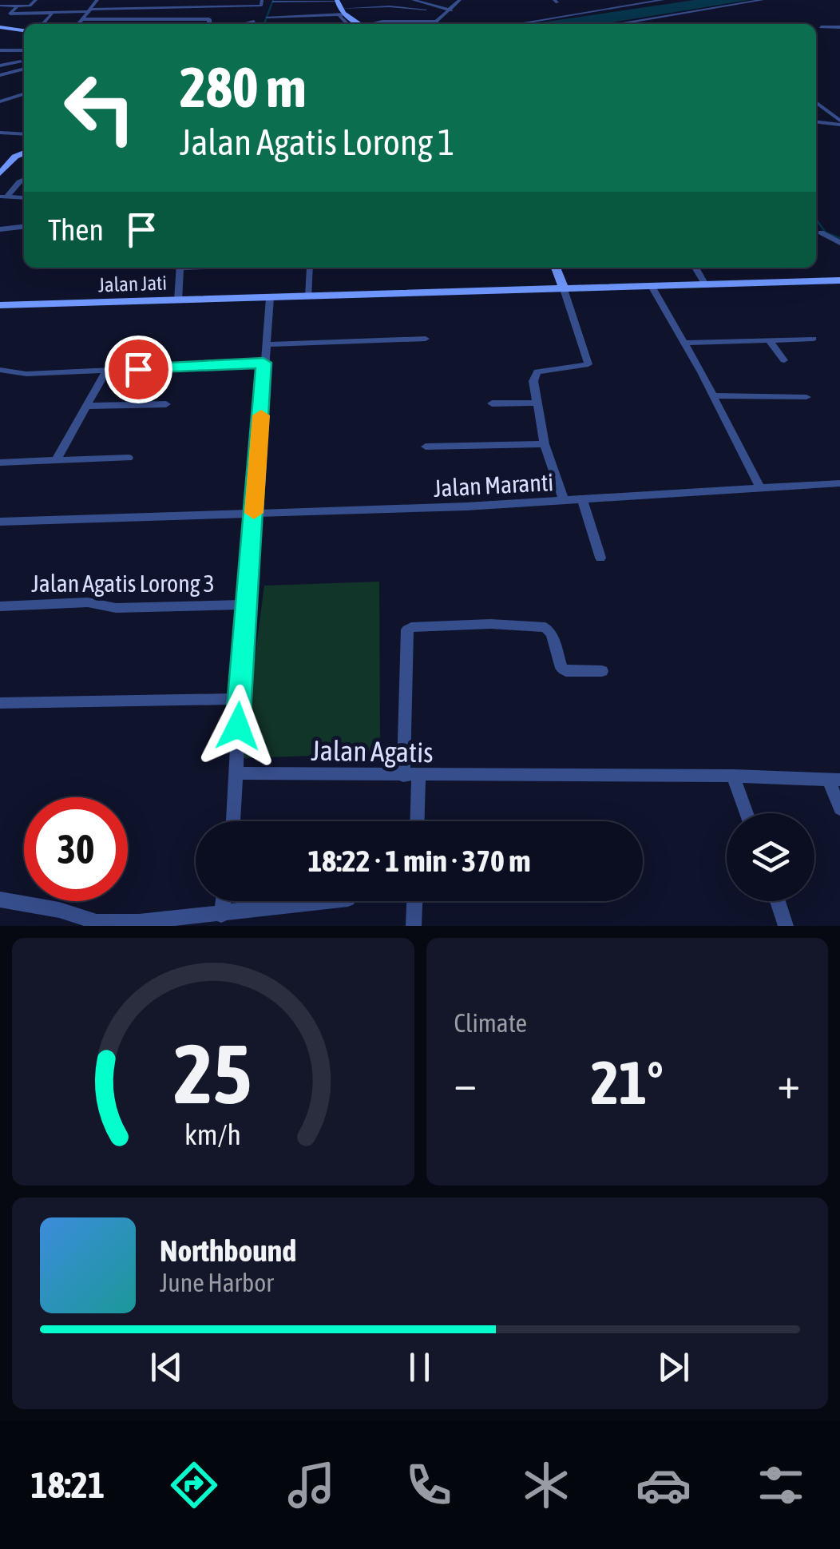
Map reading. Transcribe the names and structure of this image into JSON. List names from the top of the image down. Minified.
{"streets":{"street":["Jalan Jati","Jalan Maranti","Jalan Agatis Lorong 3","Jalan Agatis"]},"page":{"turn":["280 m","Jalan Agatis Lorong 1"],"then":"Then","limit":"30","trip":"18:22 · 1 min · 370 m","tile":"Climate","heat":["−","21°","+"],"song":["Northbound","June Harbor"],"tabs":"18:21","gauge":["25","km/h"]}}
